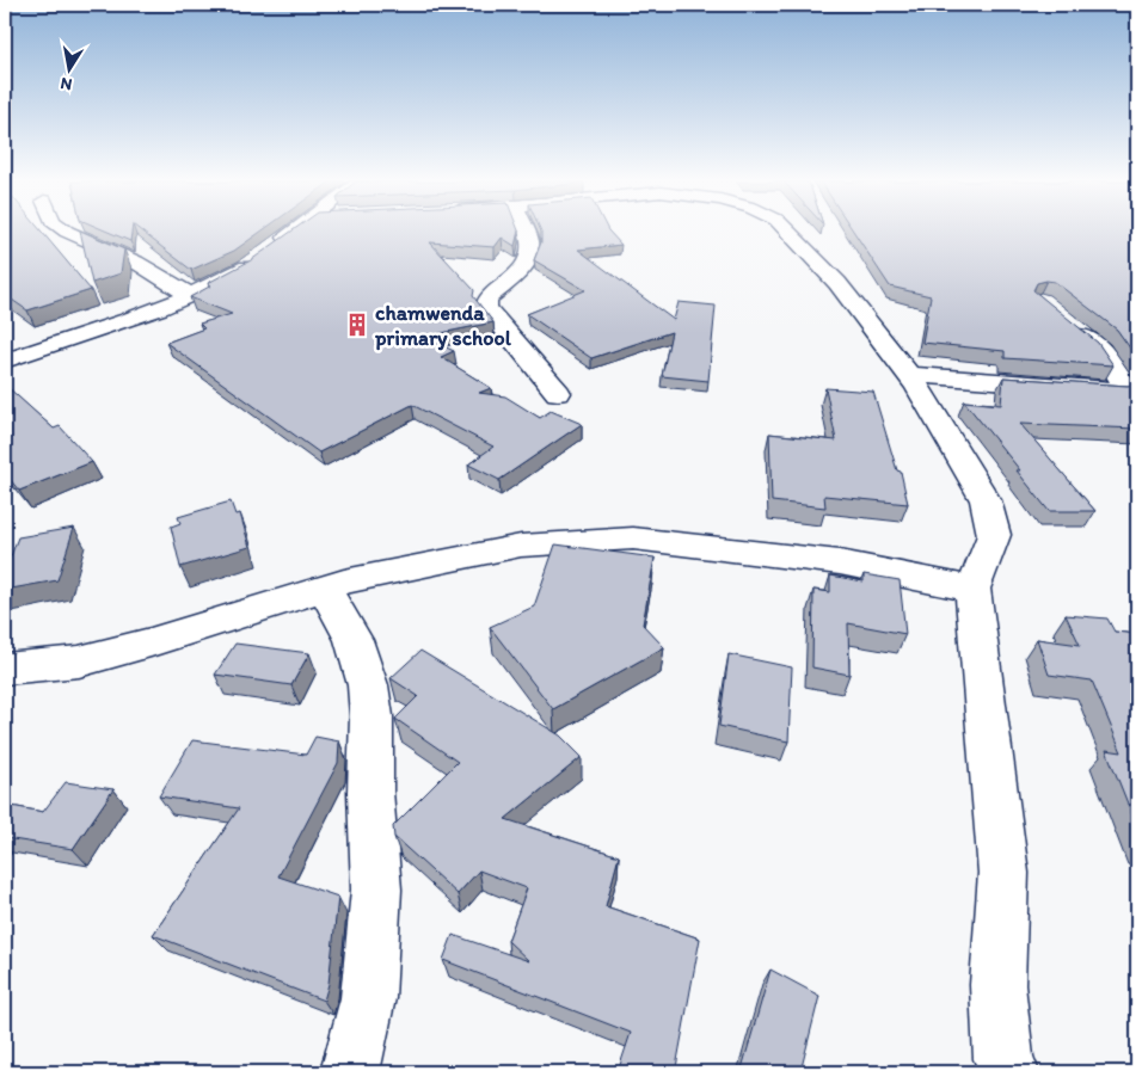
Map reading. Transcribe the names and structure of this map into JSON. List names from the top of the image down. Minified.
{"places":{"building":["chamwenda primary school"]},"north":"bottom"}
